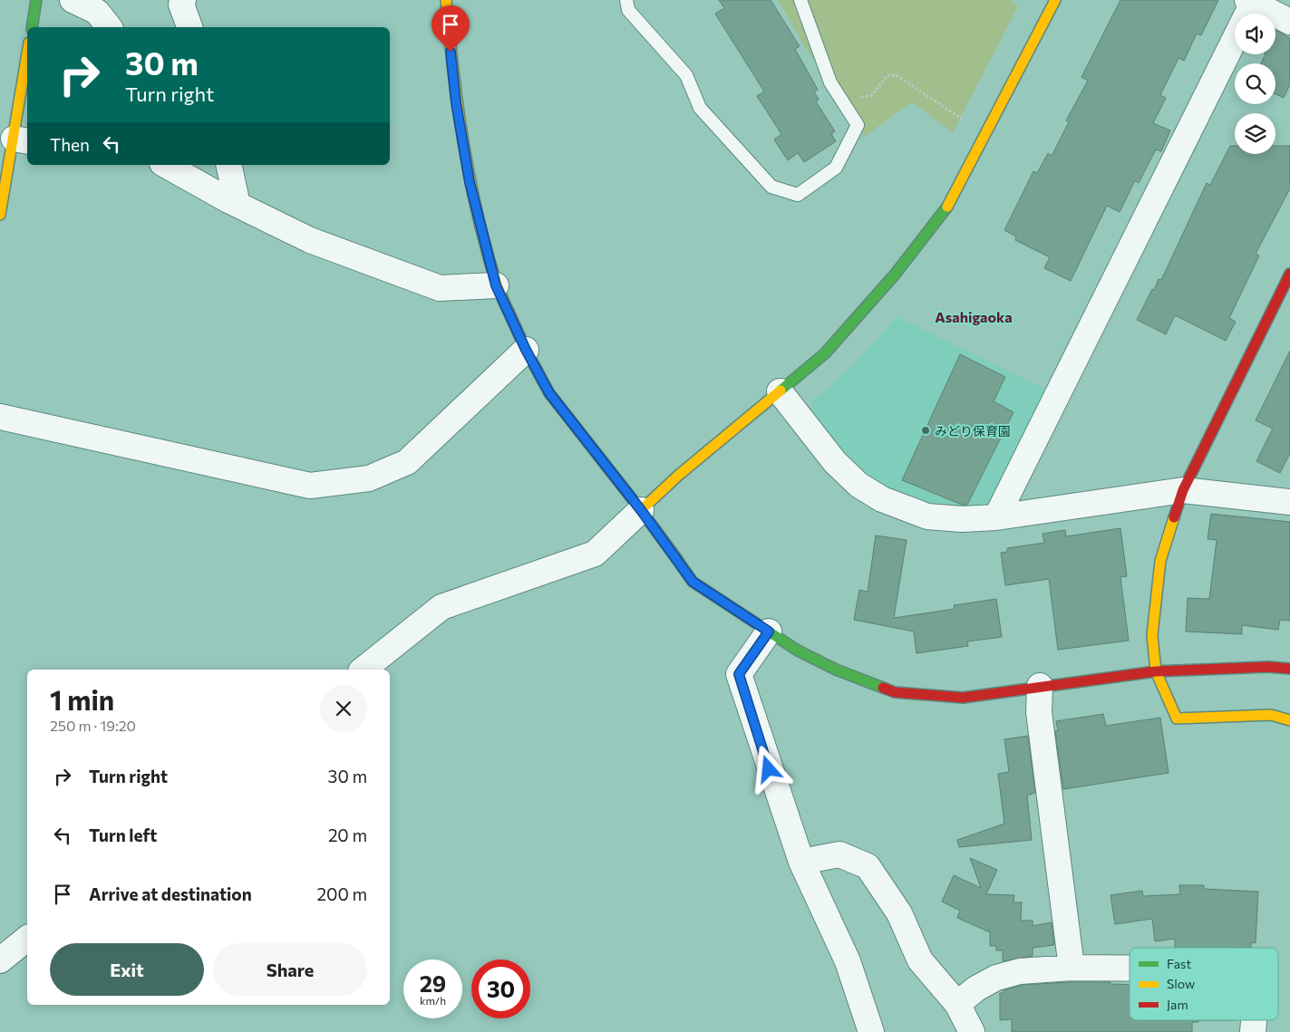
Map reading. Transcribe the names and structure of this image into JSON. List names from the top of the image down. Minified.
{"districts":["Asahigaoka"],"places":["みどり保育園"],"legend":["Fast","Slow","Jam"],"page":{"turn":["30 m","Turn right"],"then":"Then","heading":["1 min","250 m · 19:20"],"list":[{"name":"Turn right","value":"30 m"},{"name":"Turn left","value":"20 m"},{"name":"Arrive at destination","value":"200 m"}],"buttons":["Exit","Share"],"speed":"29 km/h","limit":"30"}}
